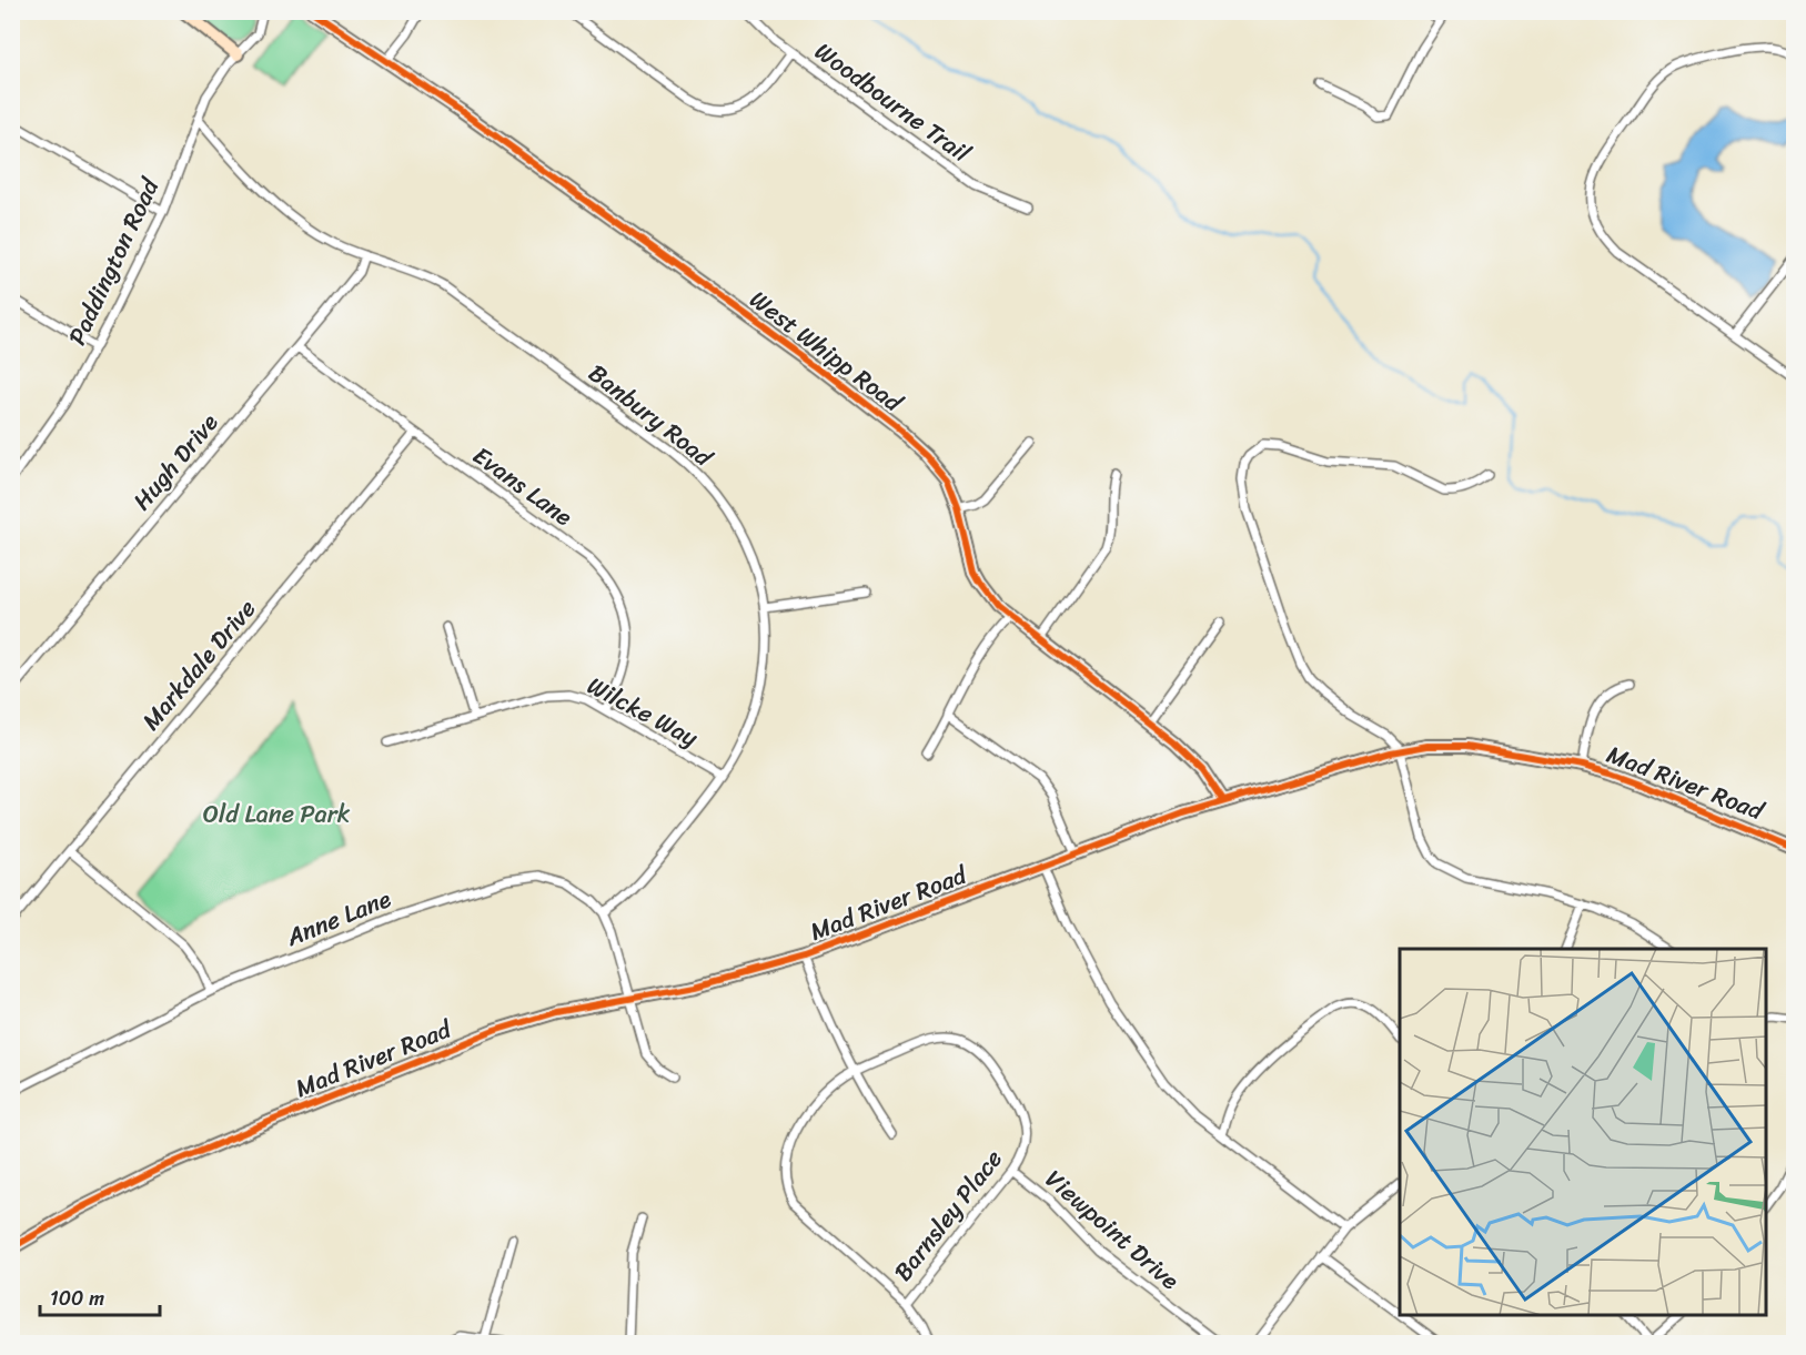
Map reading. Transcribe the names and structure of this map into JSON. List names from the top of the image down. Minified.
{"streets":{"street":["Woodbourne Trail","Paddington Road","West Whipp Road","Banbury Road","Hugh Drive","Evans Lane","Markdale Drive","Wilcke Way","Mad River Road","Anne Lane","Barnsley Place","Viewpoint Drive"]},"crossings":[["Paddington Road","Banbury Road"],["West Whipp Road","Mad River Road"],["Banbury Road","Hugh Drive"],["Banbury Road","Wilcke Way"],["Banbury Road","Anne Lane"],["Hugh Drive","Evans Lane"],["Evans Lane","Markdale Drive"],["Evans Lane","Wilcke Way"],["Mad River Road","Anne Lane"],["Barnsley Place","Viewpoint Drive"]],"parks":["Old Lane Park"],"scale_bar":"100 m"}
